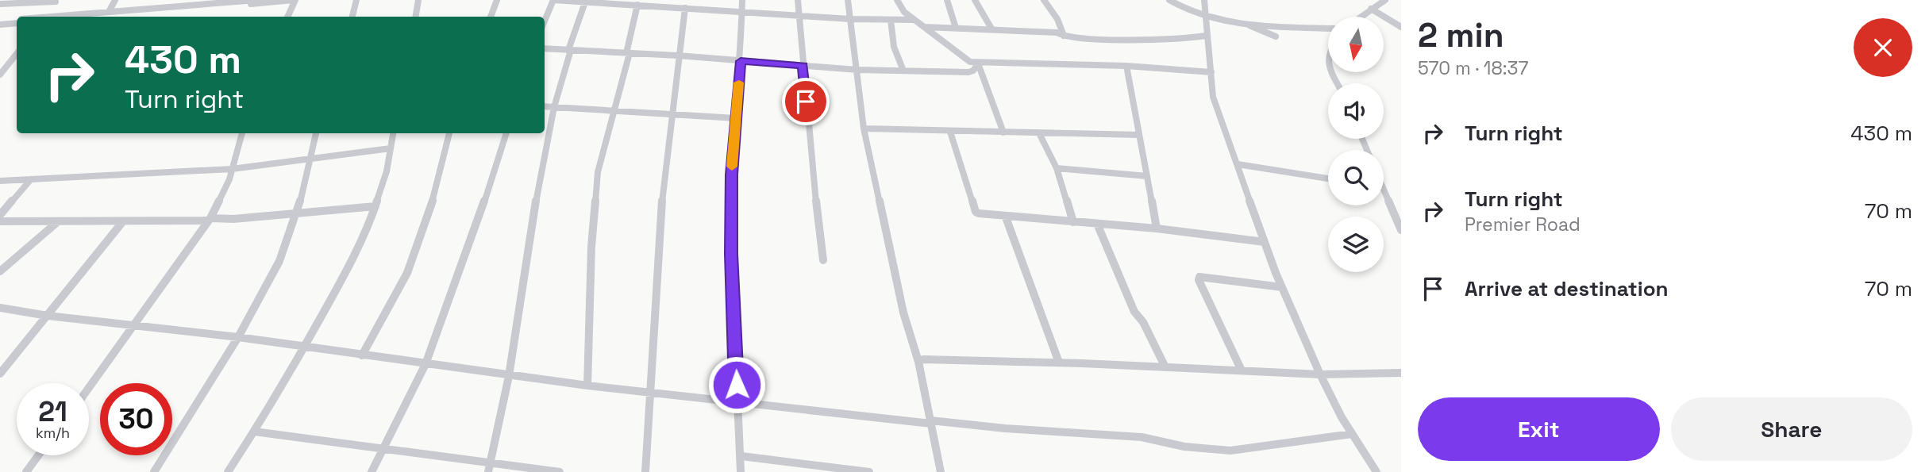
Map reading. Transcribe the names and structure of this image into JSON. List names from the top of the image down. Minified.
{"north":"bottom","page":{"heading":["2 min","570 m · 18:37"],"turn":["430 m","Turn right"],"list":[{"name":"Turn right","value":"430 m"},{"name":"Turn right","note":"Premier Road","value":"70 m"},{"name":"Arrive at destination","value":"70 m"}],"speed":"21 km/h","limit":"30","buttons":["Exit","Share"]}}
